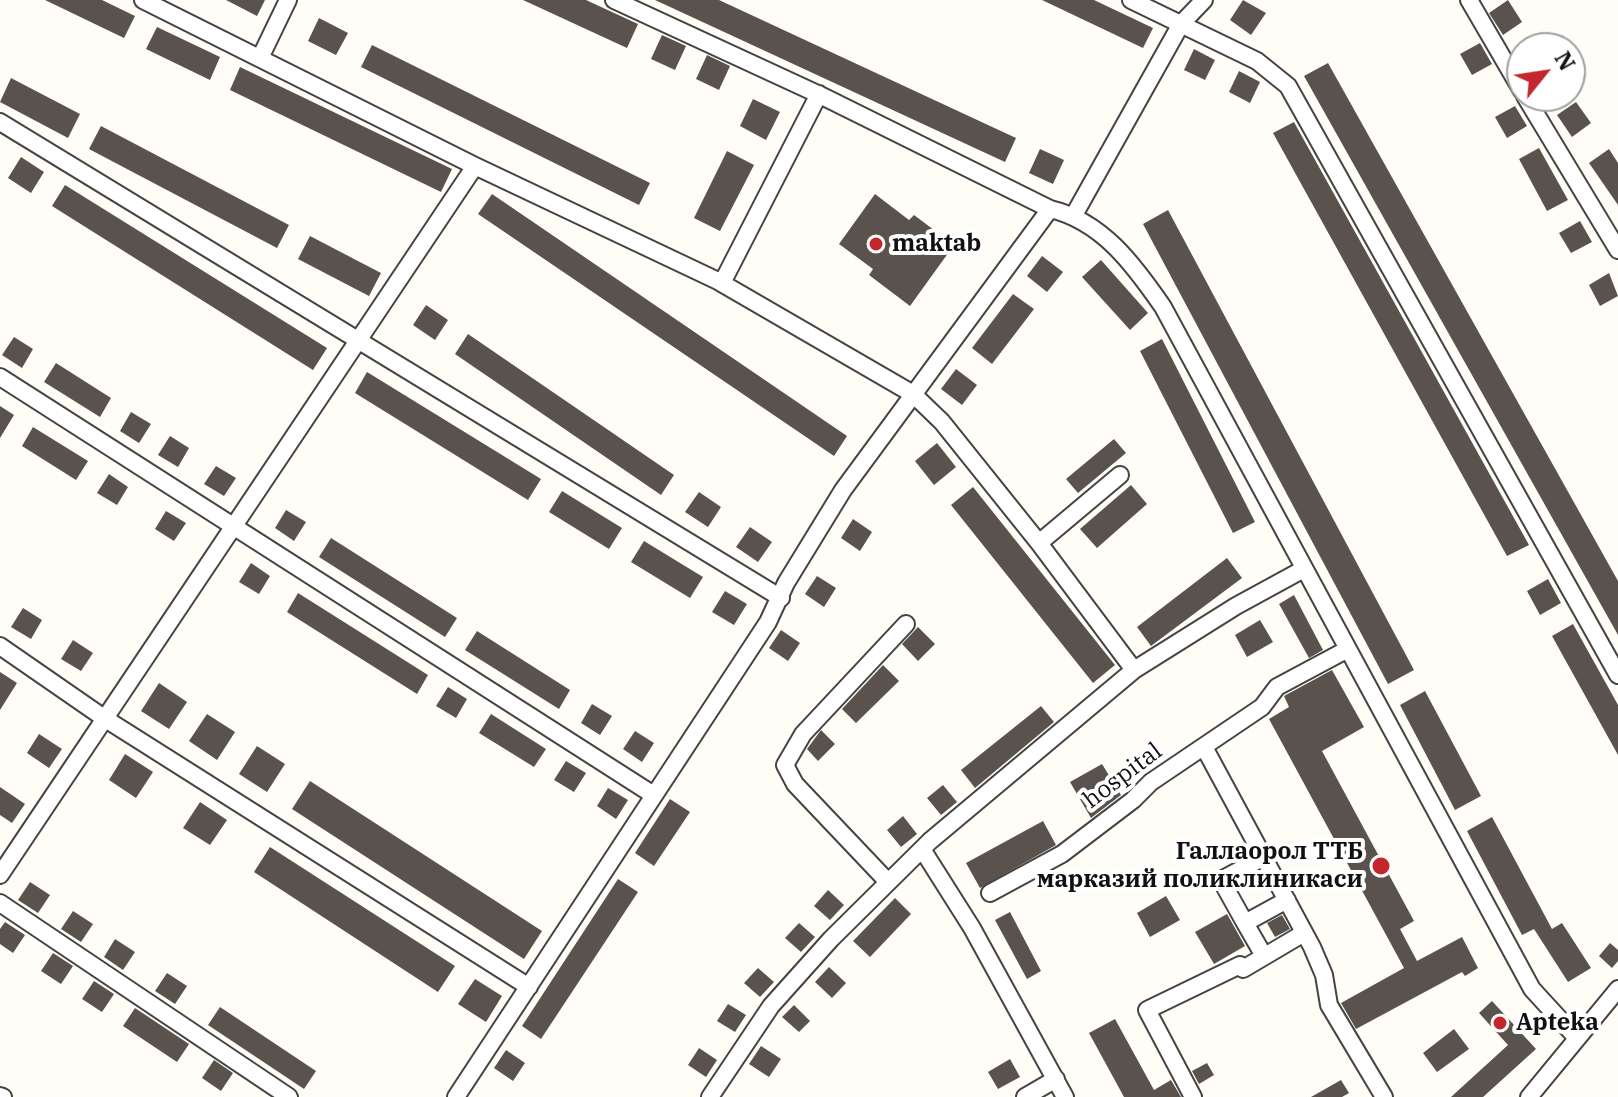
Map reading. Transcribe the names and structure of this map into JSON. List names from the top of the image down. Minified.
{"streets":{"street":["hospital"]},"places":["maktab","Галлаорол ТТБ марказий поликлиникаси","Apteka"],"north":"top right"}
